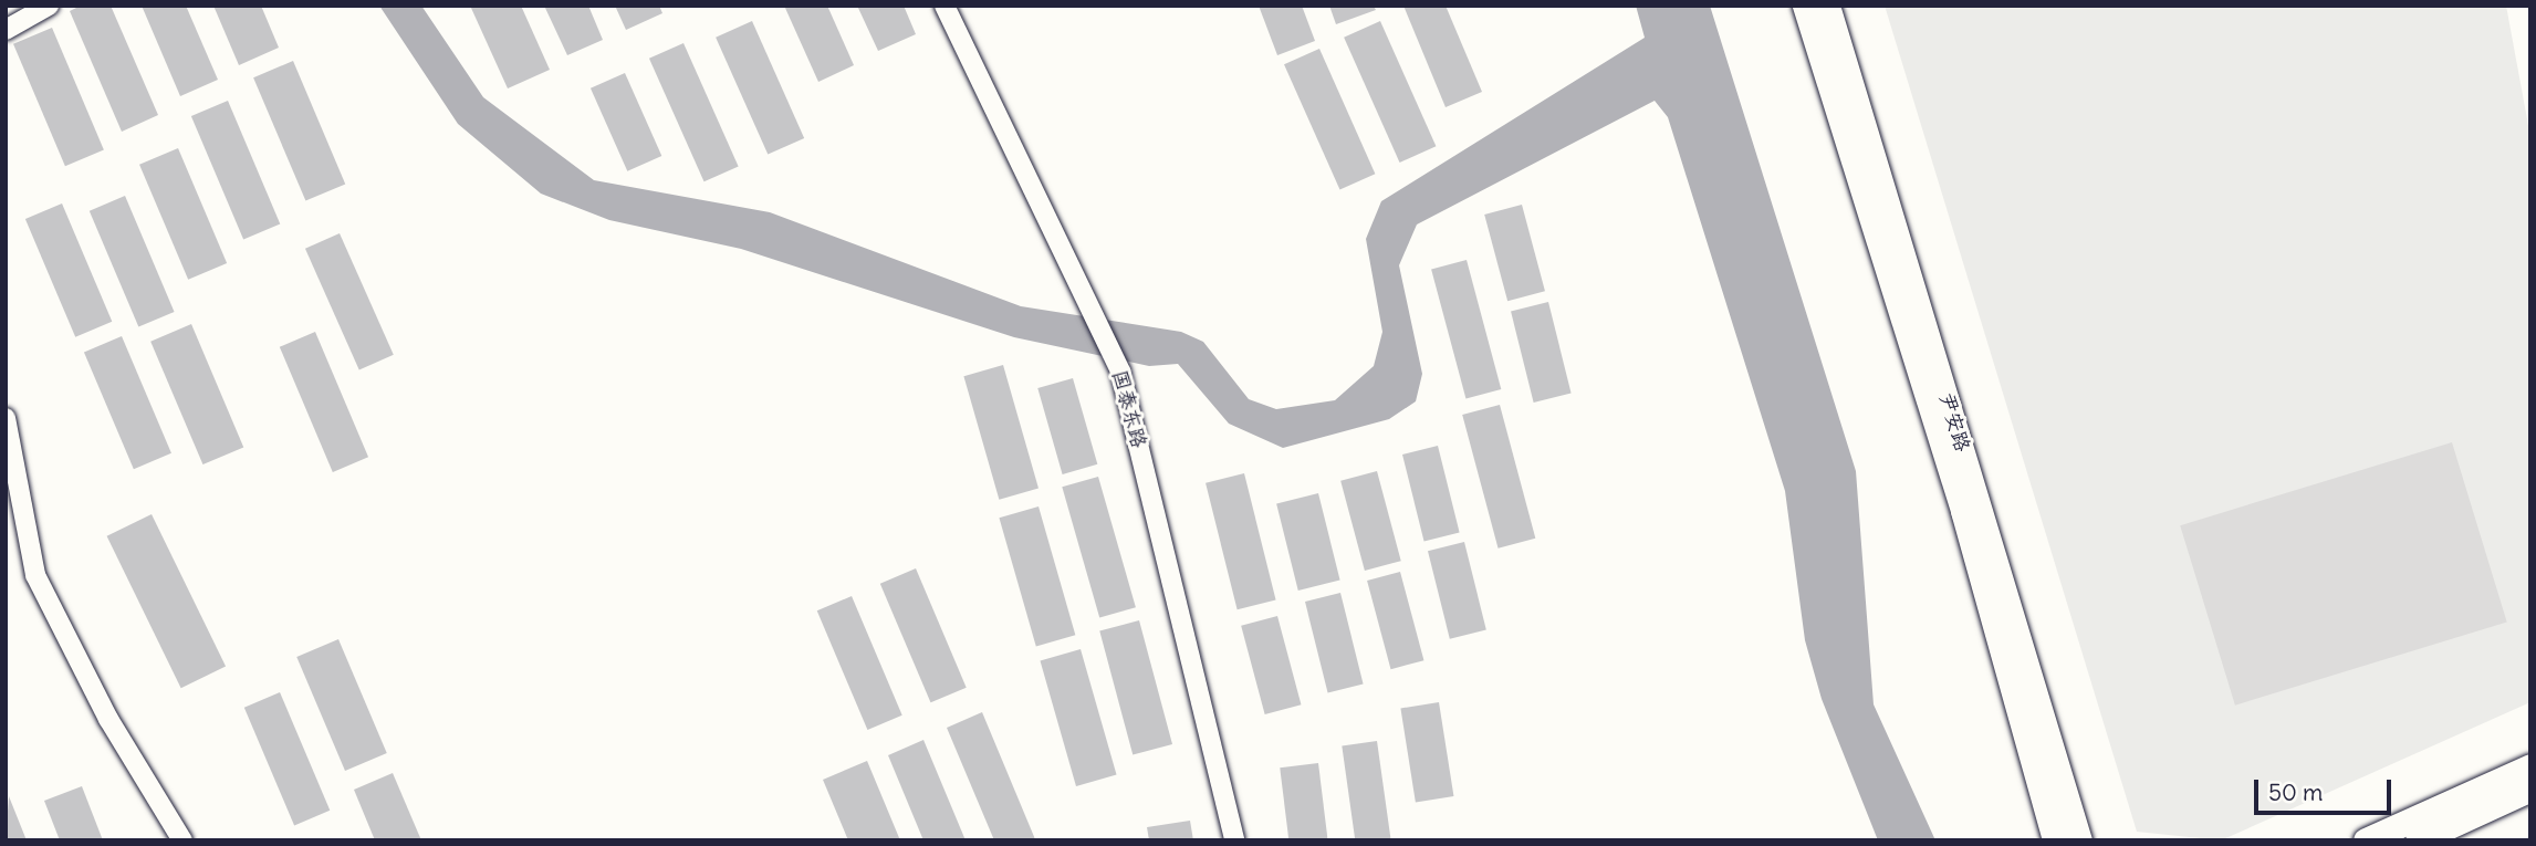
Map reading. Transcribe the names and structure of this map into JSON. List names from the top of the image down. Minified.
{"streets":{"main road":["尹安路"],"street":["国泰东路"]},"scale_bar":"50 m"}
